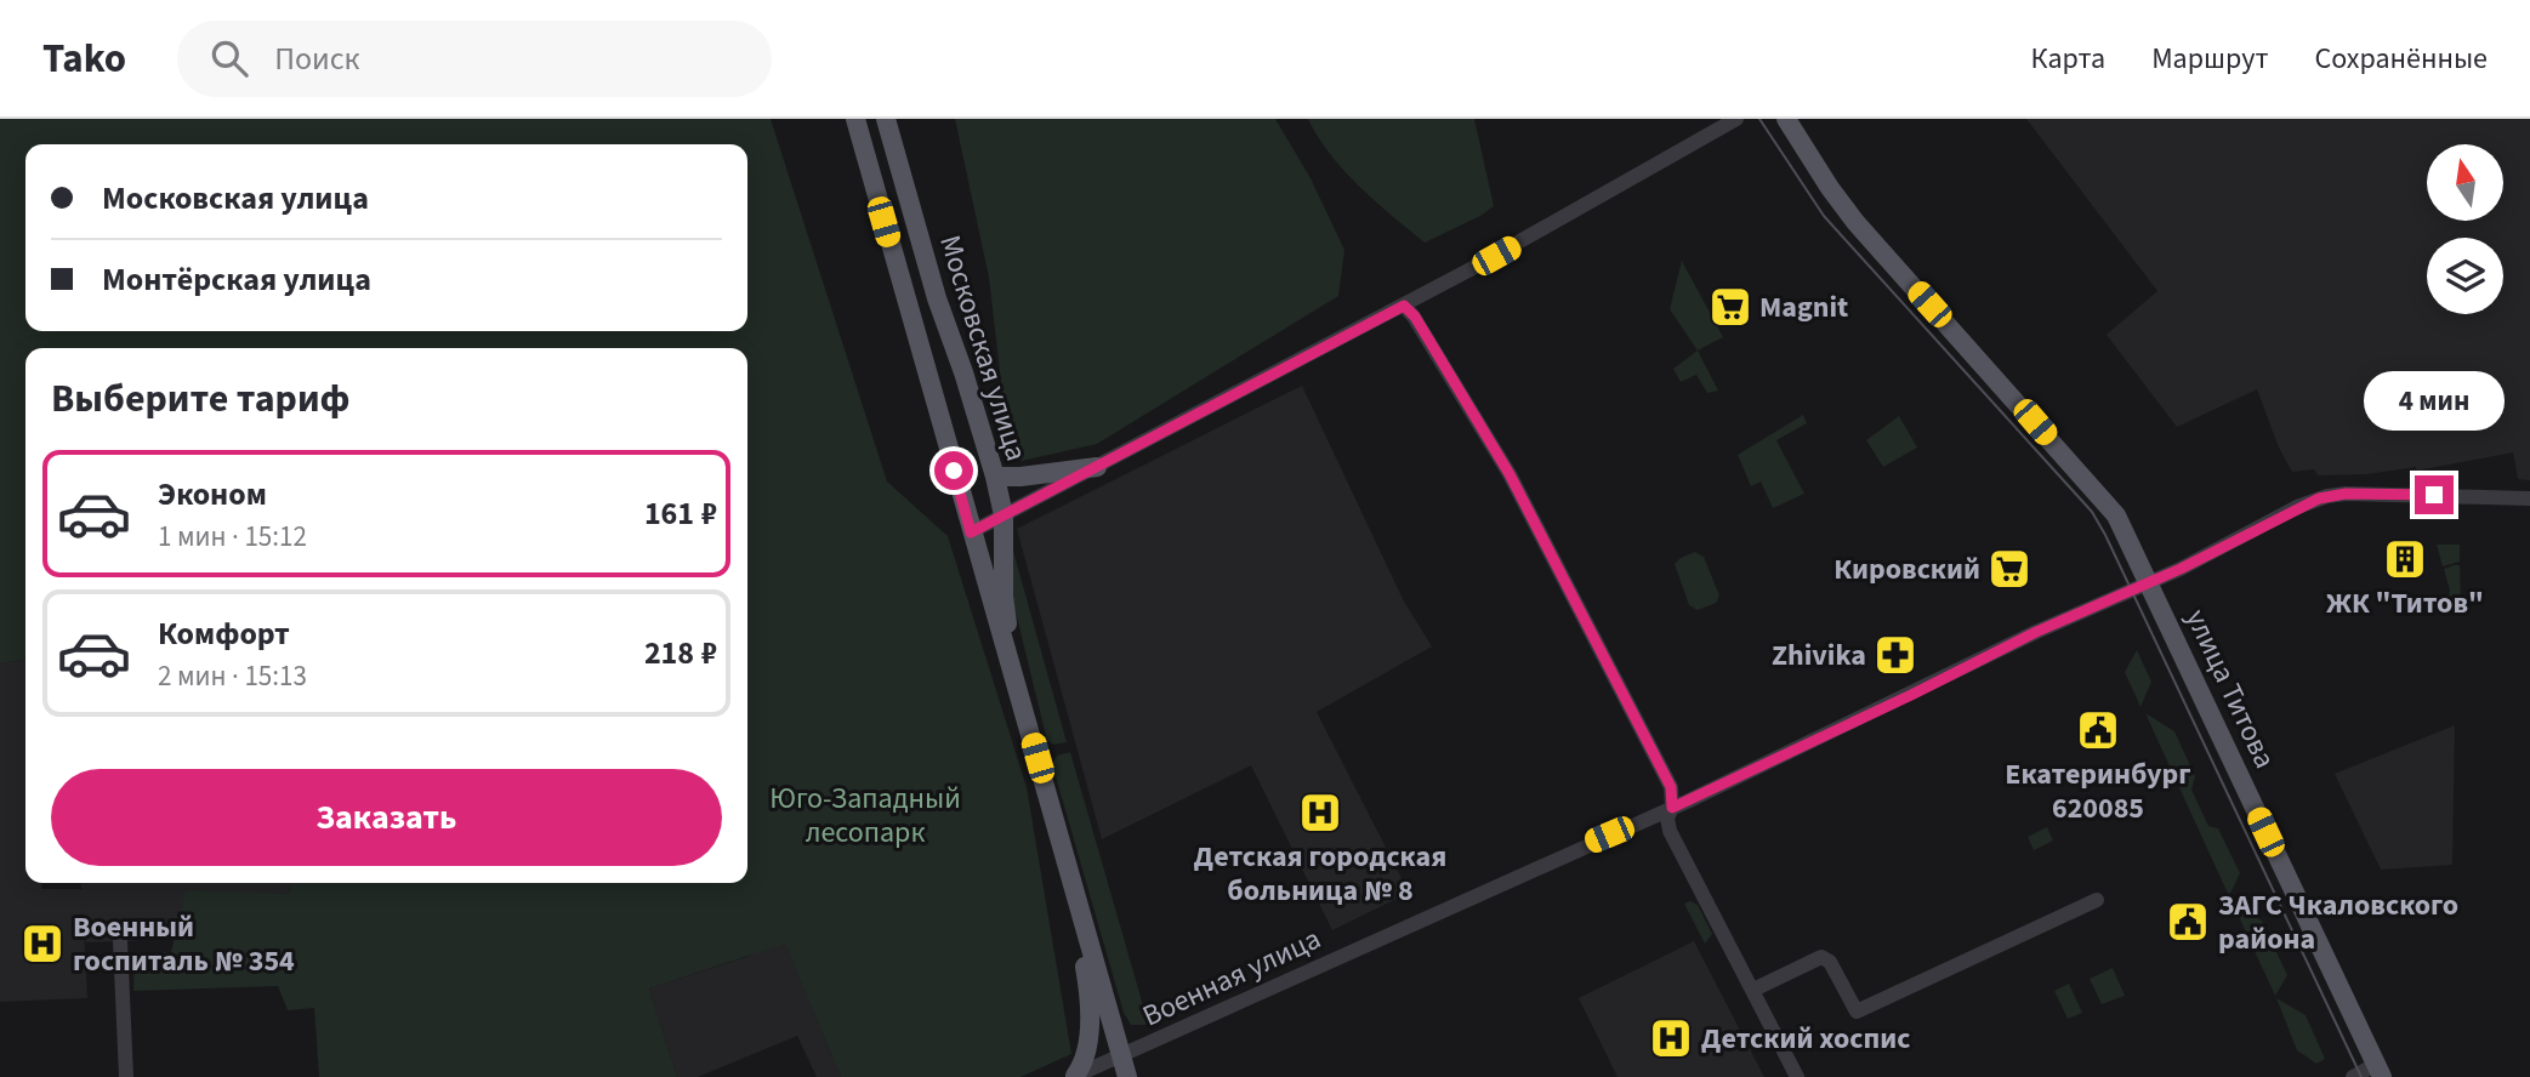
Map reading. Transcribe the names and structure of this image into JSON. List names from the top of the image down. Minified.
{"streets":{"main road":["Московская улица","улица Титова"],"street":["Военная улица"]},"crossings":[["Московская улица","Военная улица"],["улица Титова","Военная улица"]],"parks":["Юго-Западный лесопарк"],"places":{"supermarket":["Magnit","Кировский"],"building":["ЖК \"Титов\""],"pharmacy":["Zhivika"],"public building":["Екатеринбург 620085","ЗАГС Чкаловского района"],"hospital":["Детская городская больница № 8","Военный госпиталь № 354","Детский хоспис"]},"north":"top","page":{"header":"Tako","search":"Поиск","nav":["Карта","Маршрут","Сохранённые"],"banner":["Московская улица","Монтёрская улица"],"heading":"Выберите тариф","bubble":"4 мин","list":[{"name":"Эконом","note":"1 мин · 15:12","value":"161 ₽"},{"name":"Комфорт","note":"2 мин · 15:13","value":"218 ₽"}],"buttons":"Заказать"}}
